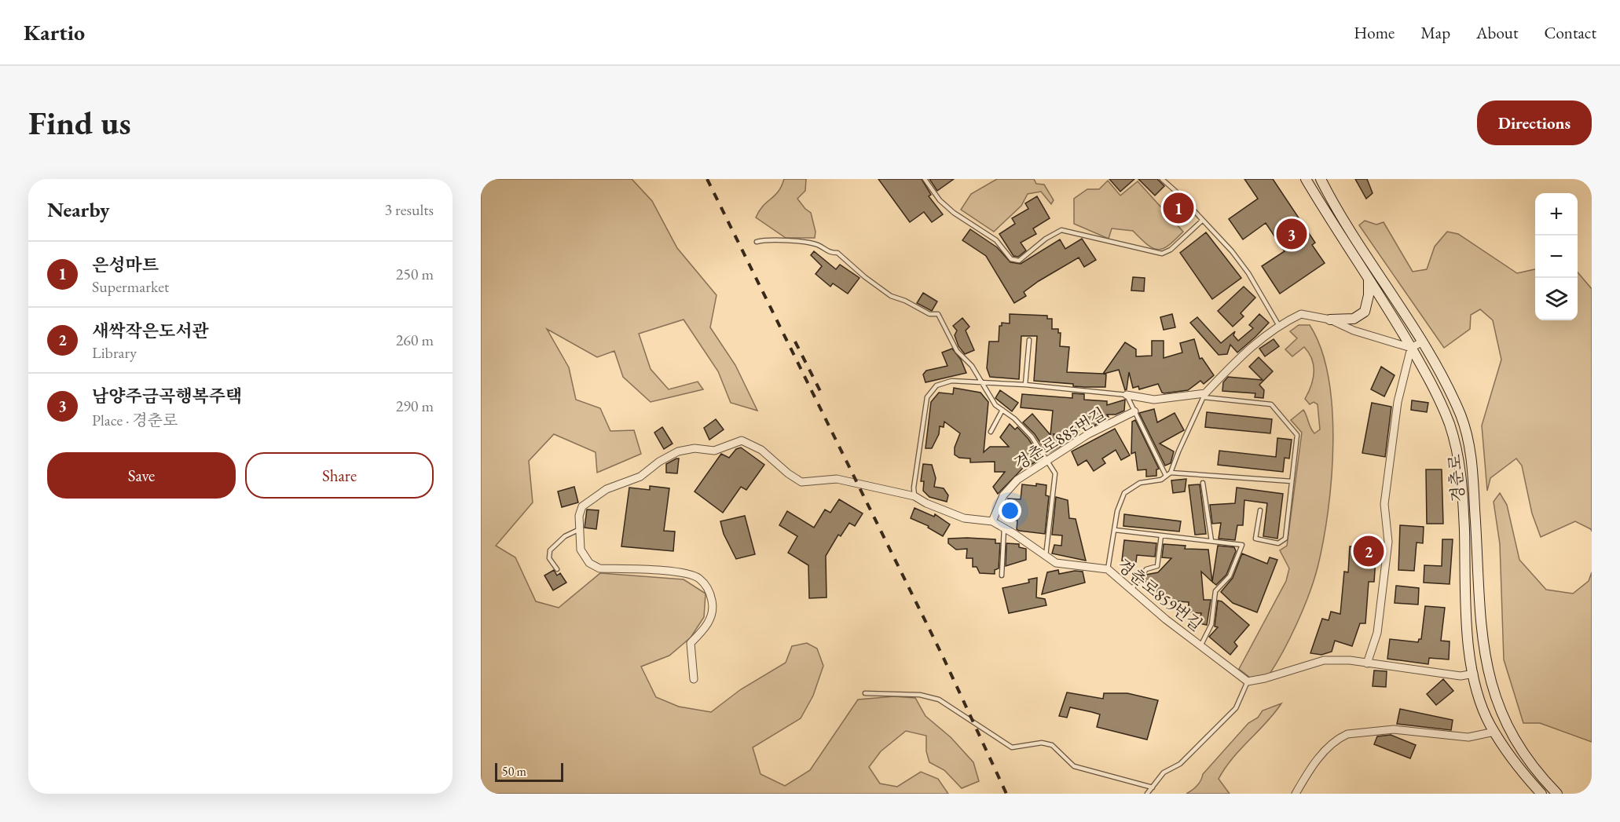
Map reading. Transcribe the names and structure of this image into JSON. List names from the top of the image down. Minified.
{"streets":{"street":["경춘로885번길","경춘로","경춘로859번길"]},"crossings":[["경춘로885번길","경춘로859번길"]],"scale_bar":"50 m","page":{"header":"Kartio","nav":["Home","Map","About","Contact"],"buttons":["Directions",["Save","Share"]],"title":"Find us","heading":["Nearby","3 results"],"pins":["1","3","2"],"map_buttons":["+","−"],"list":[{"mark":"1","name":"은성마트","note":"Supermarket","value":"250 m"},{"mark":"2","name":"새싹작은도서관","note":"Library","value":"260 m"},{"mark":"3","name":"남양주금곡행복주택","note":"Place · 경춘로","value":"290 m"}],"scale":"50 m"}}
